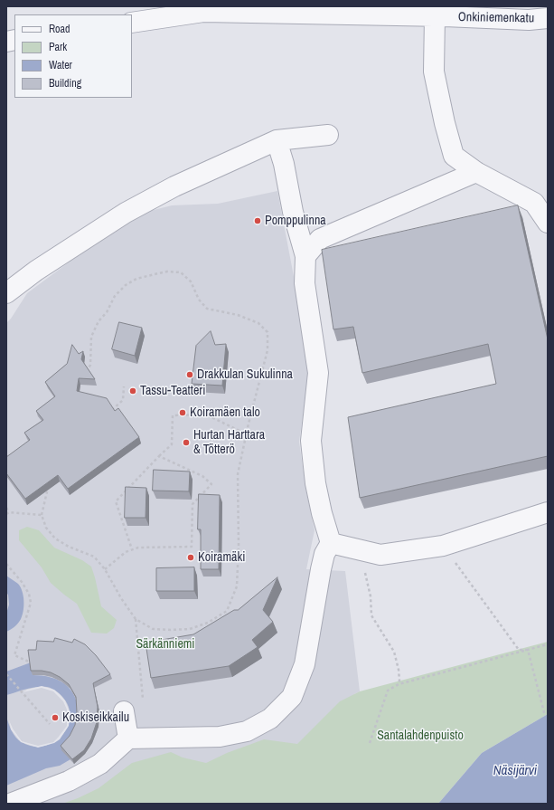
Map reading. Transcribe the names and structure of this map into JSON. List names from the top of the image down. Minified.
{"streets":{"street":["Onkiniemenkatu"]},"water":["Näsijärvi"],"parks":["Särkänniemi","Santalahdenpuisto"],"places":["Pomppulinna","Drakkulan Sukulinna","Tassu-Teatteri","Koiramäen talo","Hurtan Harttara & Tötterö","Koiramäki","Koskiseikkailu"],"legend":["Road","Park","Water","Building"]}
